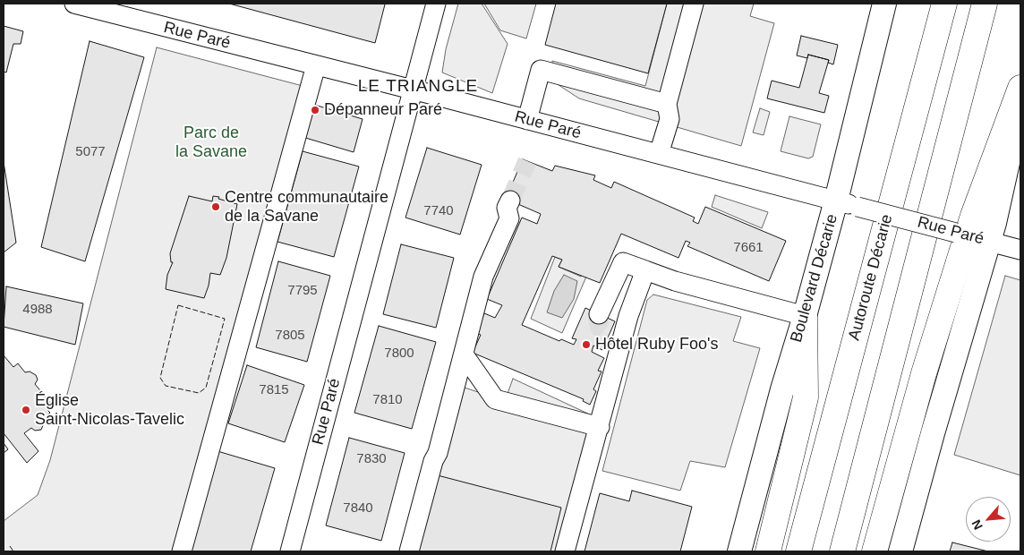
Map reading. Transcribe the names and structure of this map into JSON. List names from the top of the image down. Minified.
{"streets":{"highway":["Autoroute Décarie"],"main road":["Boulevard Décarie"],"street":["Rue Paré"]},"crossings":[["Rue Paré","Boulevard Décarie"]],"districts":["LE TRIANGLE"],"parks":["Parc de la Savane"],"places":["Dépanneur Paré","Centre communautaire de la Savane","Hôtel Ruby Foo's","Église Saint-Nicolas-Tavelic"],"house_numbers":["5077","7740","7661","7795","4988","7805","7800","7815","7810","7830","7840"],"north":"bottom left"}
